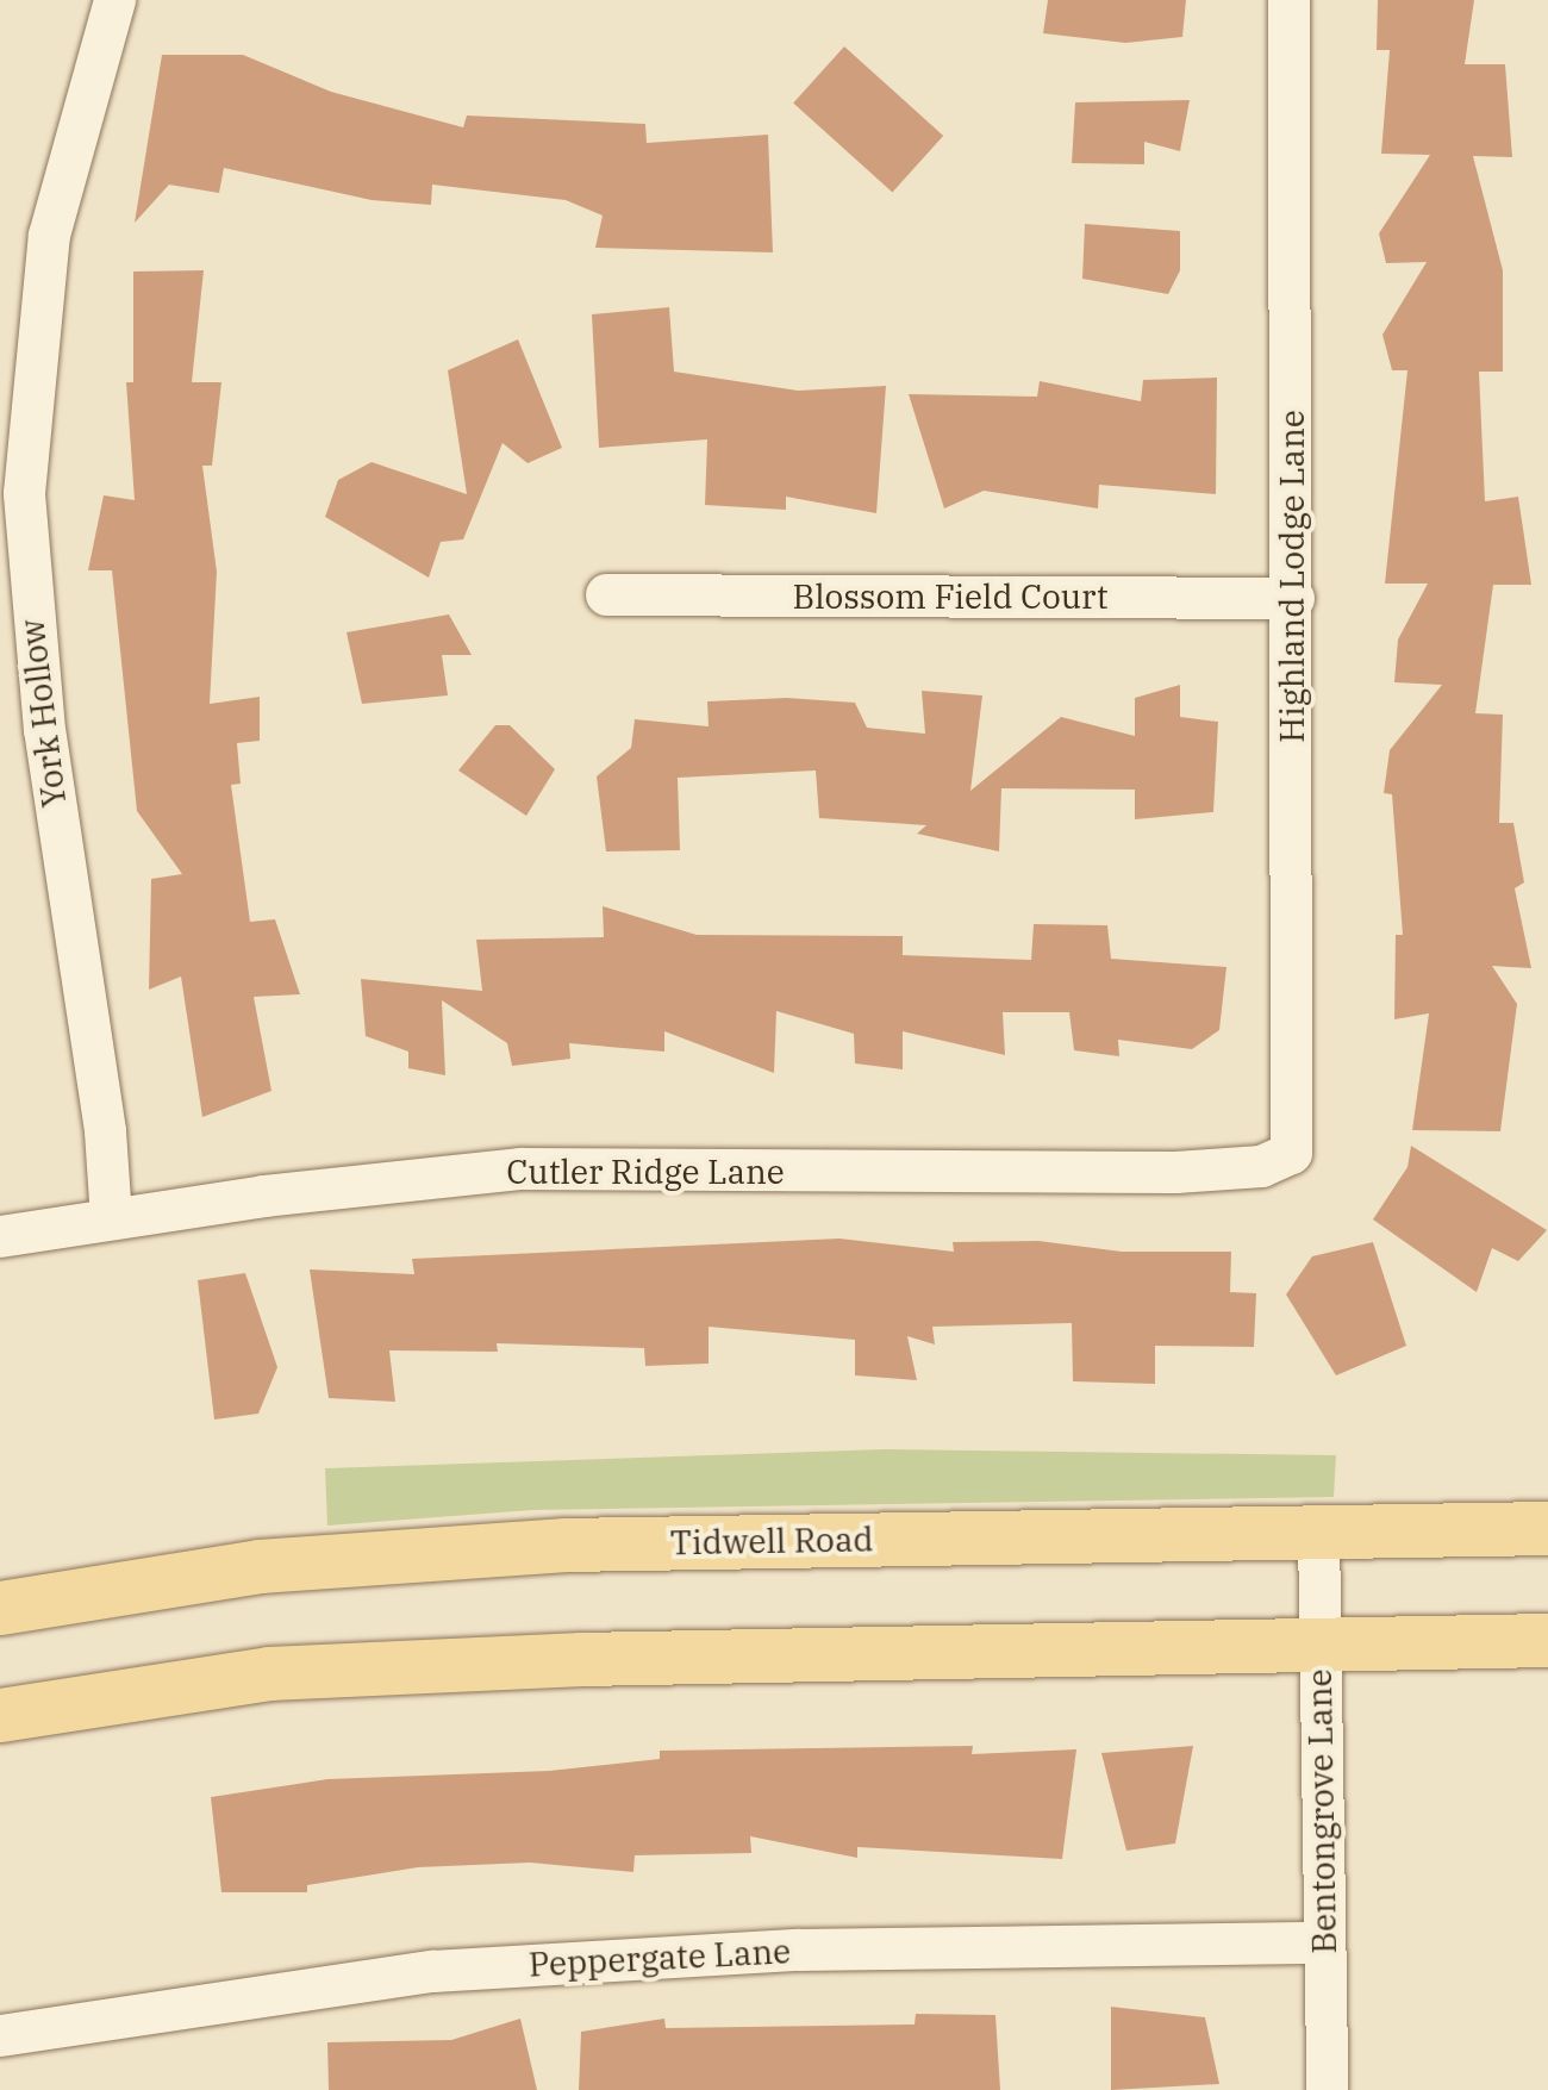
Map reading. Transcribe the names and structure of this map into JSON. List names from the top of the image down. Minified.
{"streets":{"main road":["Tidwell Road"],"street":["Highland Lodge Lane","Blossom Field Court","York Hollow","Cutler Ridge Lane","Bentongrove Lane","Peppergate Lane"]},"crossings":[["Highland Lodge Lane","Blossom Field Court"],["Highland Lodge Lane","Cutler Ridge Lane"],["York Hollow","Cutler Ridge Lane"],["Tidwell Road","Bentongrove Lane"],["Bentongrove Lane","Peppergate Lane"]]}
